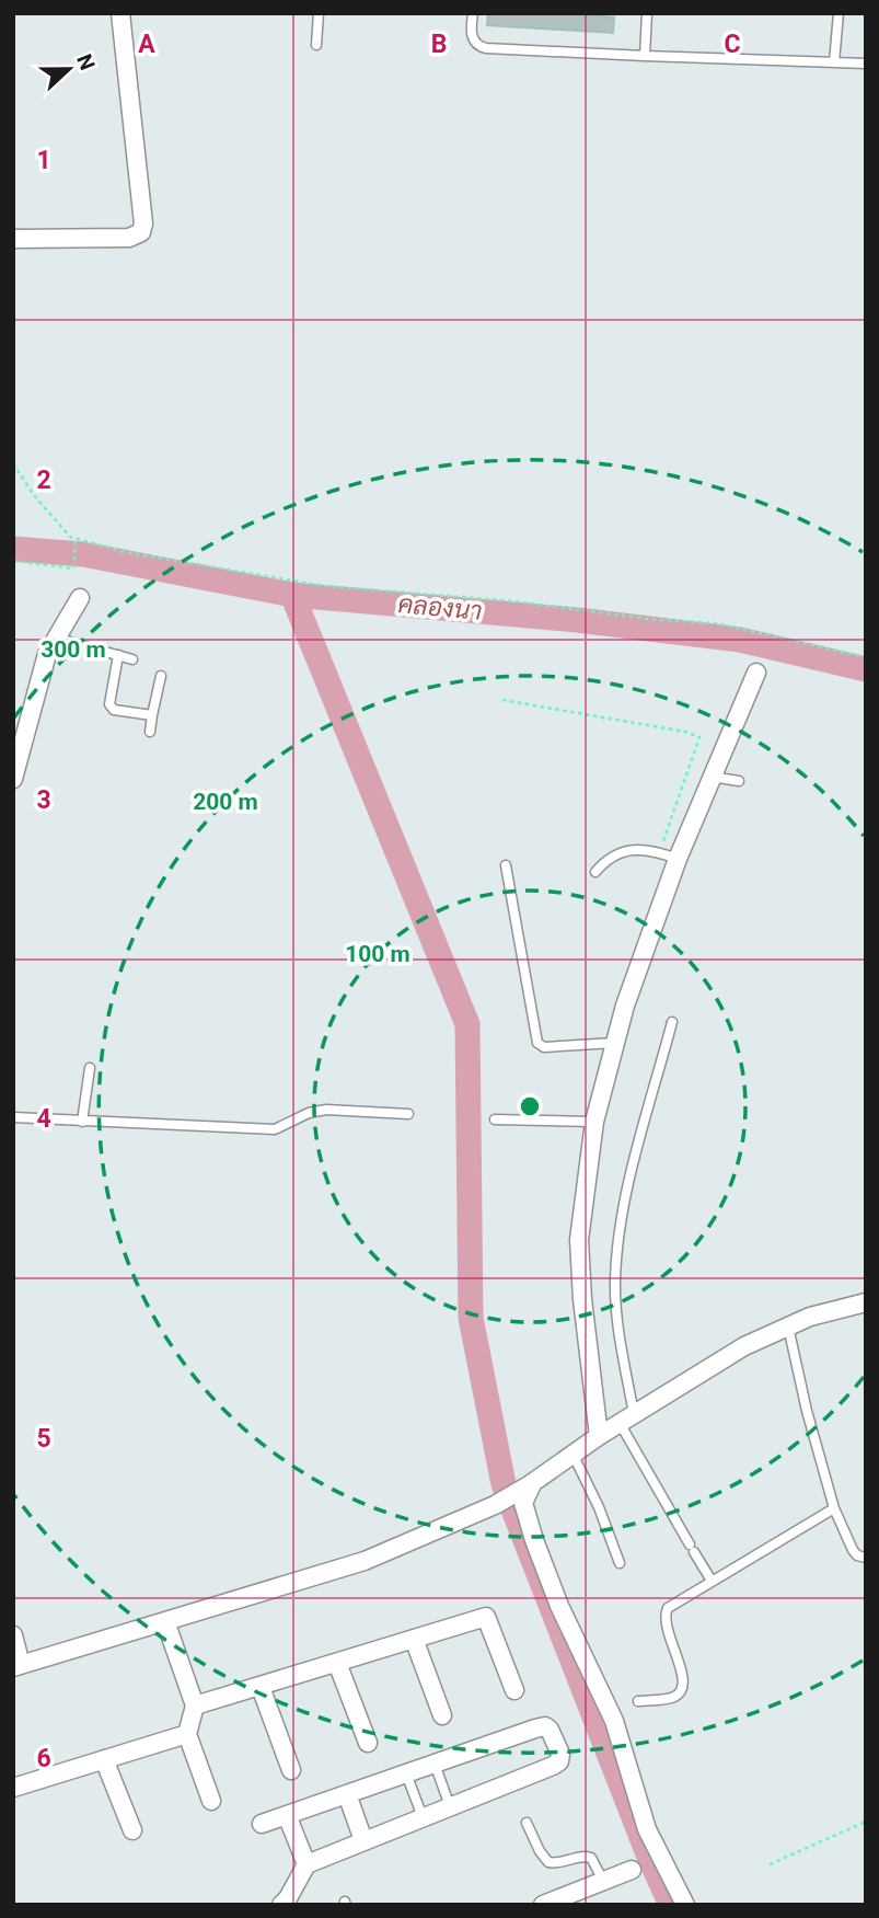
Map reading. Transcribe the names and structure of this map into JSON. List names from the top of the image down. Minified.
{"water":["คลองนา"],"north":"right","grid":{"columns":["A","B","C"],"rows":["1","2","3","4","5","6"]},"rings":["300 m","200 m","100 m"]}
